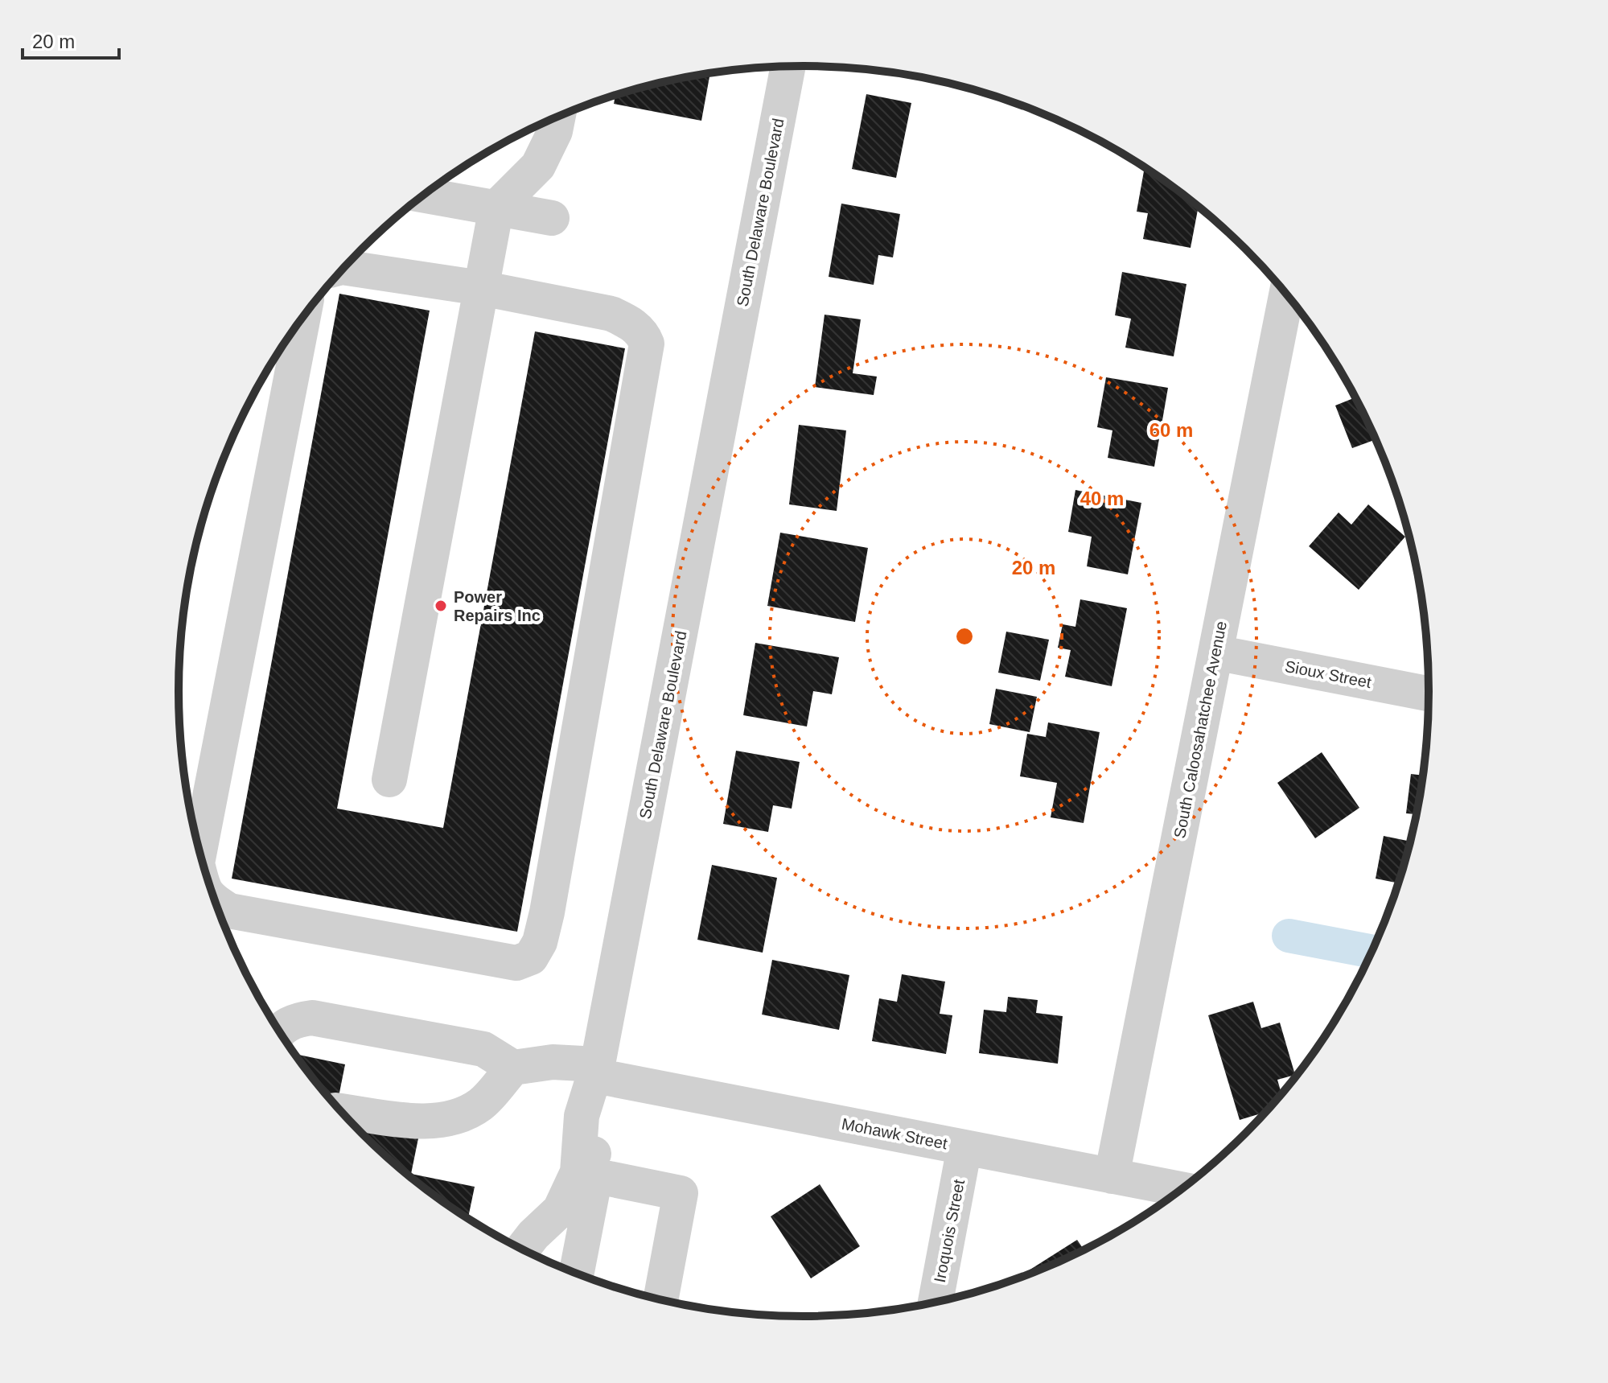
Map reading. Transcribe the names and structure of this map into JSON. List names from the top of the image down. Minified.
{"streets":{"street":["South Delaware Boulevard","Sioux Street","South Caloosahatchee Avenue","Mohawk Street","Iroquois Street"]},"crossings":[["South Delaware Boulevard","Mohawk Street"],["Sioux Street","South Caloosahatchee Avenue"],["South Caloosahatchee Avenue","Mohawk Street"],["Mohawk Street","Iroquois Street"]],"places":["Power Repairs Inc"],"scale_bar":"20 m","rings":["60 m","40 m","20 m"]}
